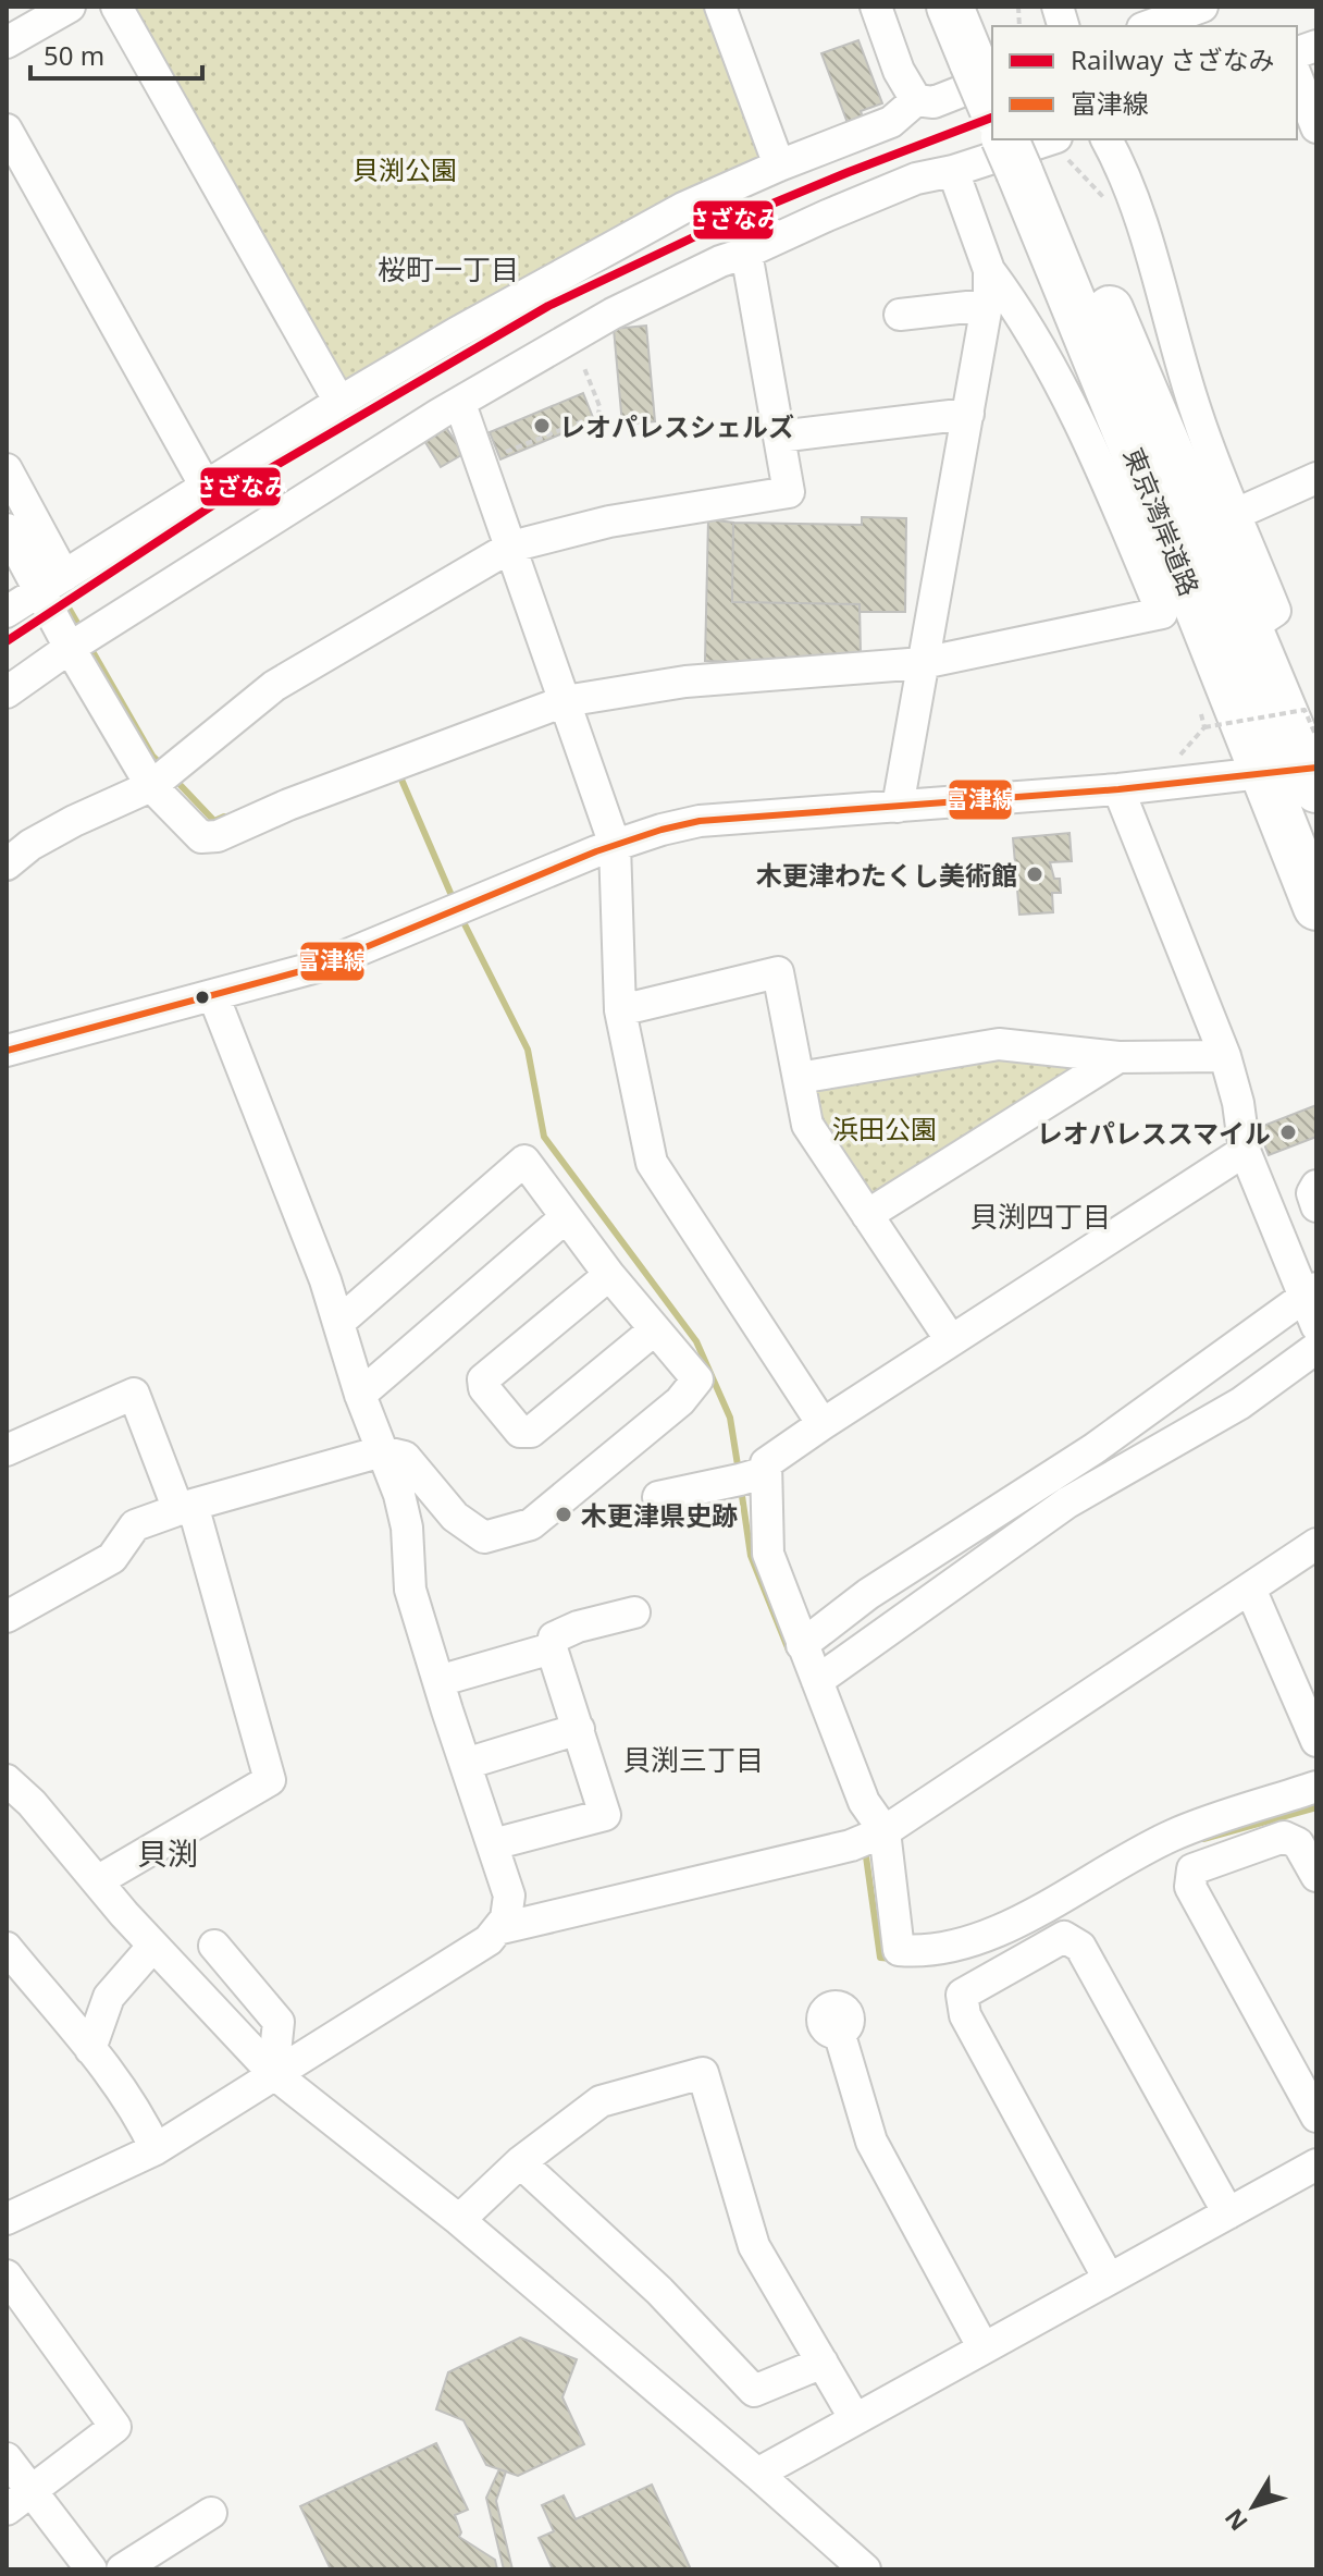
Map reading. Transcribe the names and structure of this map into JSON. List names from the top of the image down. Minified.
{"streets":{"highway":["東京湾岸道路"]},"districts":["桜町一丁目","貝渕四丁目","貝渕三丁目","貝渕"],"parks":["貝渕公園","浜田公園"],"places":["レオパレスシェルズ","木更津わたくし美術館","レオパレススマイル","木更津県史跡"],"lines":["rail line さざなみ","transit line 富津線"],"legend":["Railway さざなみ","富津線"],"scale_bar":"50 m","north":"bottom left"}
